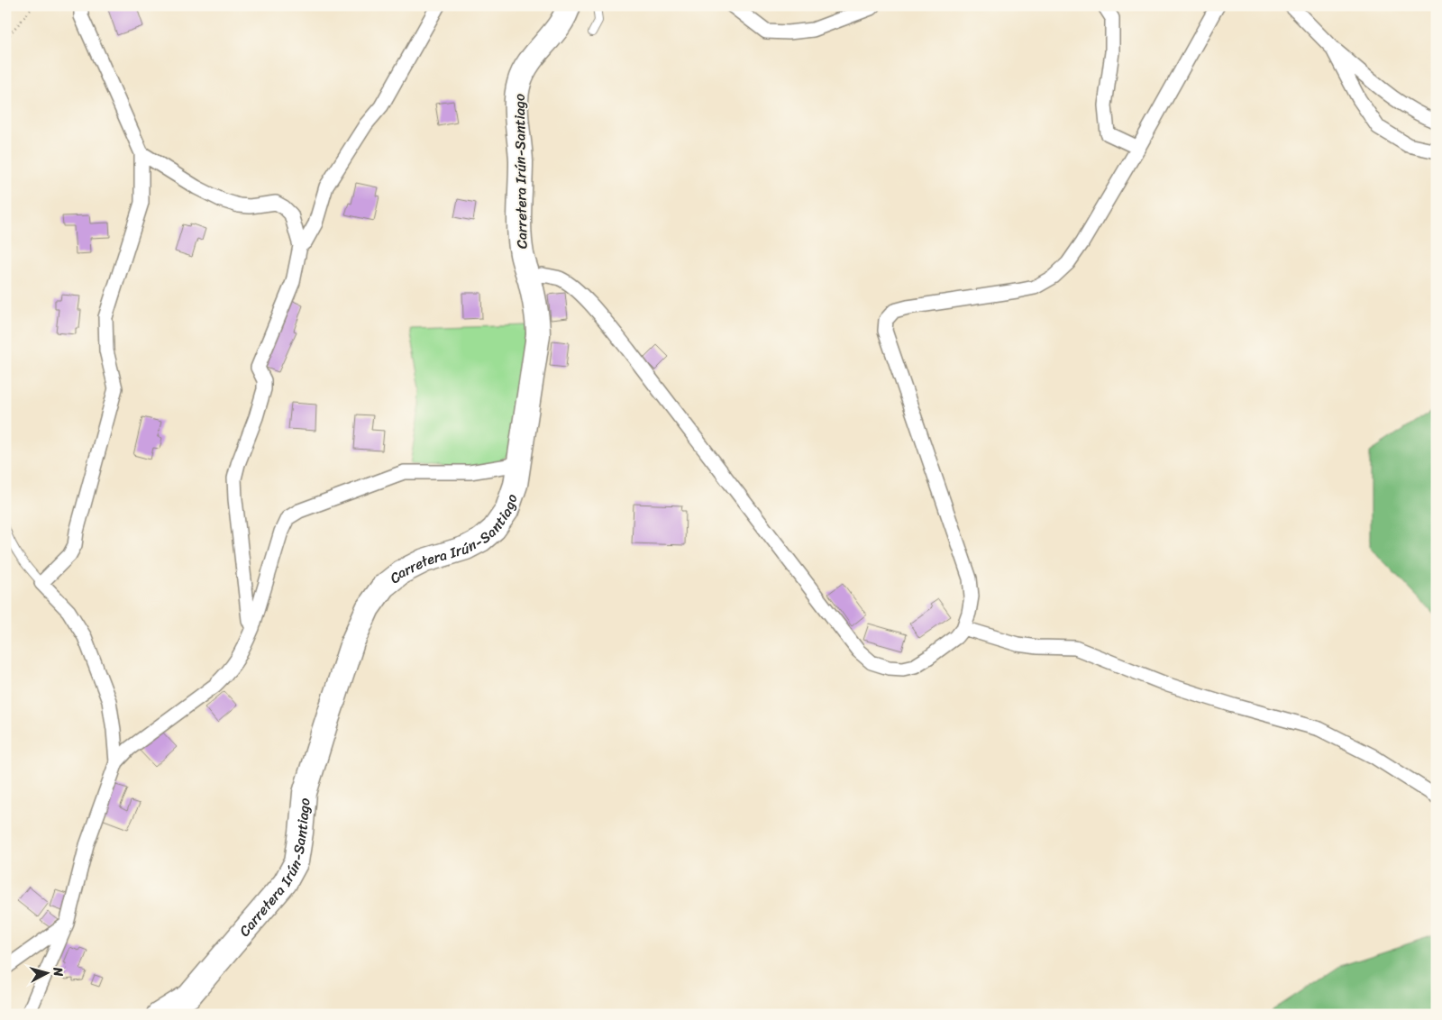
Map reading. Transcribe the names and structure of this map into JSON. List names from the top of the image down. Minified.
{"streets":{"highway":["Carretera Irún-Santiago"]},"north":"right"}
